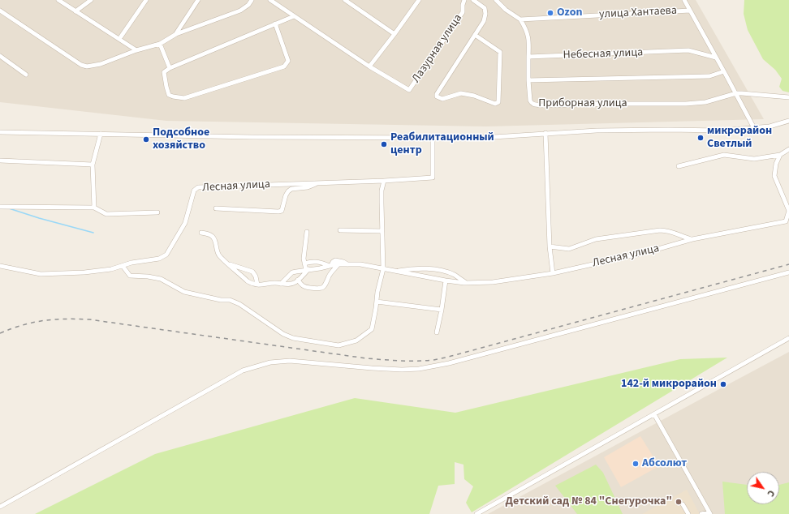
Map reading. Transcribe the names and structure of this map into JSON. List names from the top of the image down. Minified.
{"streets":{"street":["улица Хантаева","Лазурная улица","Небесная улица","Приборная улица","Лесная улица"]},"places":["Ozon","микрорайон Светлый","Подсобное хозяйство","Реабилитационный центр","142-й микрорайон","Абсолют","Детский сад № 84 \"Снегурочка\""],"north":"bottom right"}
